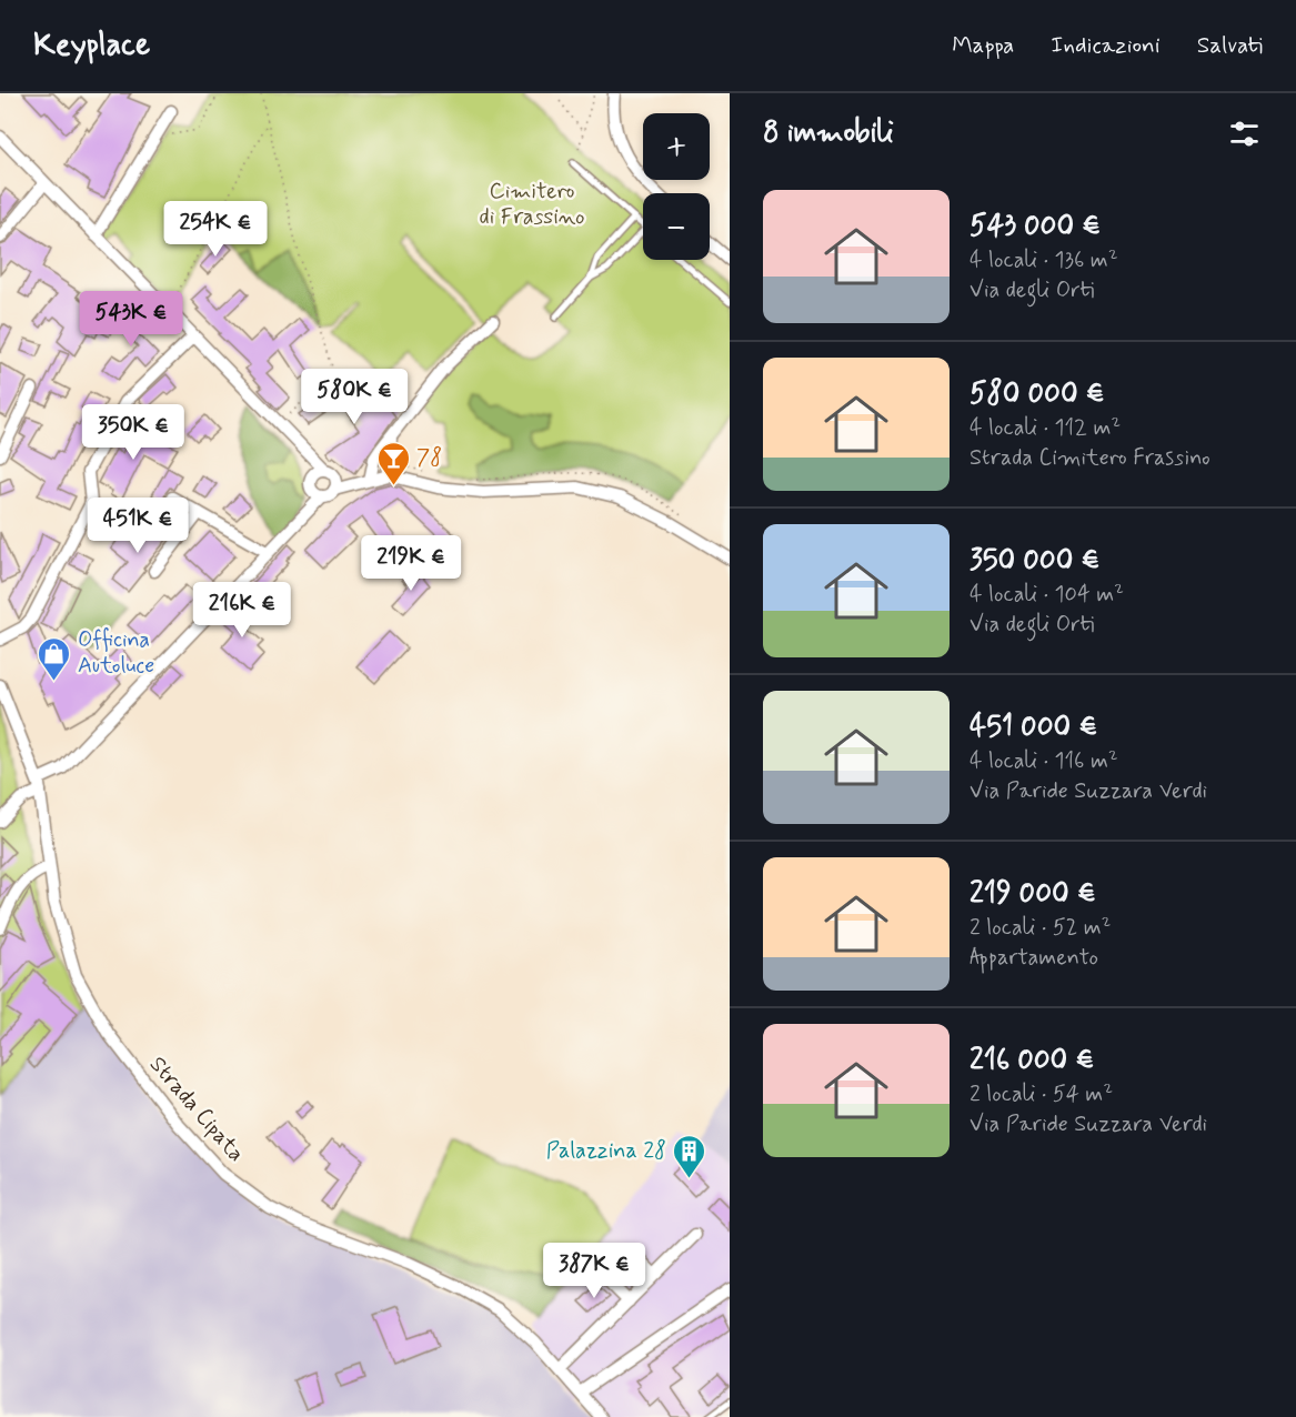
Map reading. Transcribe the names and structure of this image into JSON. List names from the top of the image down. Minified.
{"streets":{"street":["Strada Cipata"]},"parks":["Cimitero di Frassino"],"places":{"bar":["78"],"shop":["Officina Autoluce"],"building":["Palazzina 28"]},"page":{"header":"Keyplace","nav":["Mappa","Indicazioni","Salvati"],"heading":"8 immobili","map_buttons":["+","−"],"list":[{"name":"543 000 €","note":"4 locali · 136 m² · Via degli Orti"},{"name":"580 000 €","note":"4 locali · 112 m² · Strada Cimitero Frassino"},{"name":"350 000 €","note":"4 locali · 104 m² · Via degli Orti"},{"name":"451 000 €","note":"4 locali · 116 m² · Via Paride Suzzara Verdi"},{"name":"219 000 €","note":"2 locali · 52 m² · Appartamento"},{"name":"216 000 €","note":"2 locali · 54 m² · Via Paride Suzzara Verdi"}],"price":["254K €","543K €","580K €","350K €","451K €","219K €","216K €","387K €"]}}
